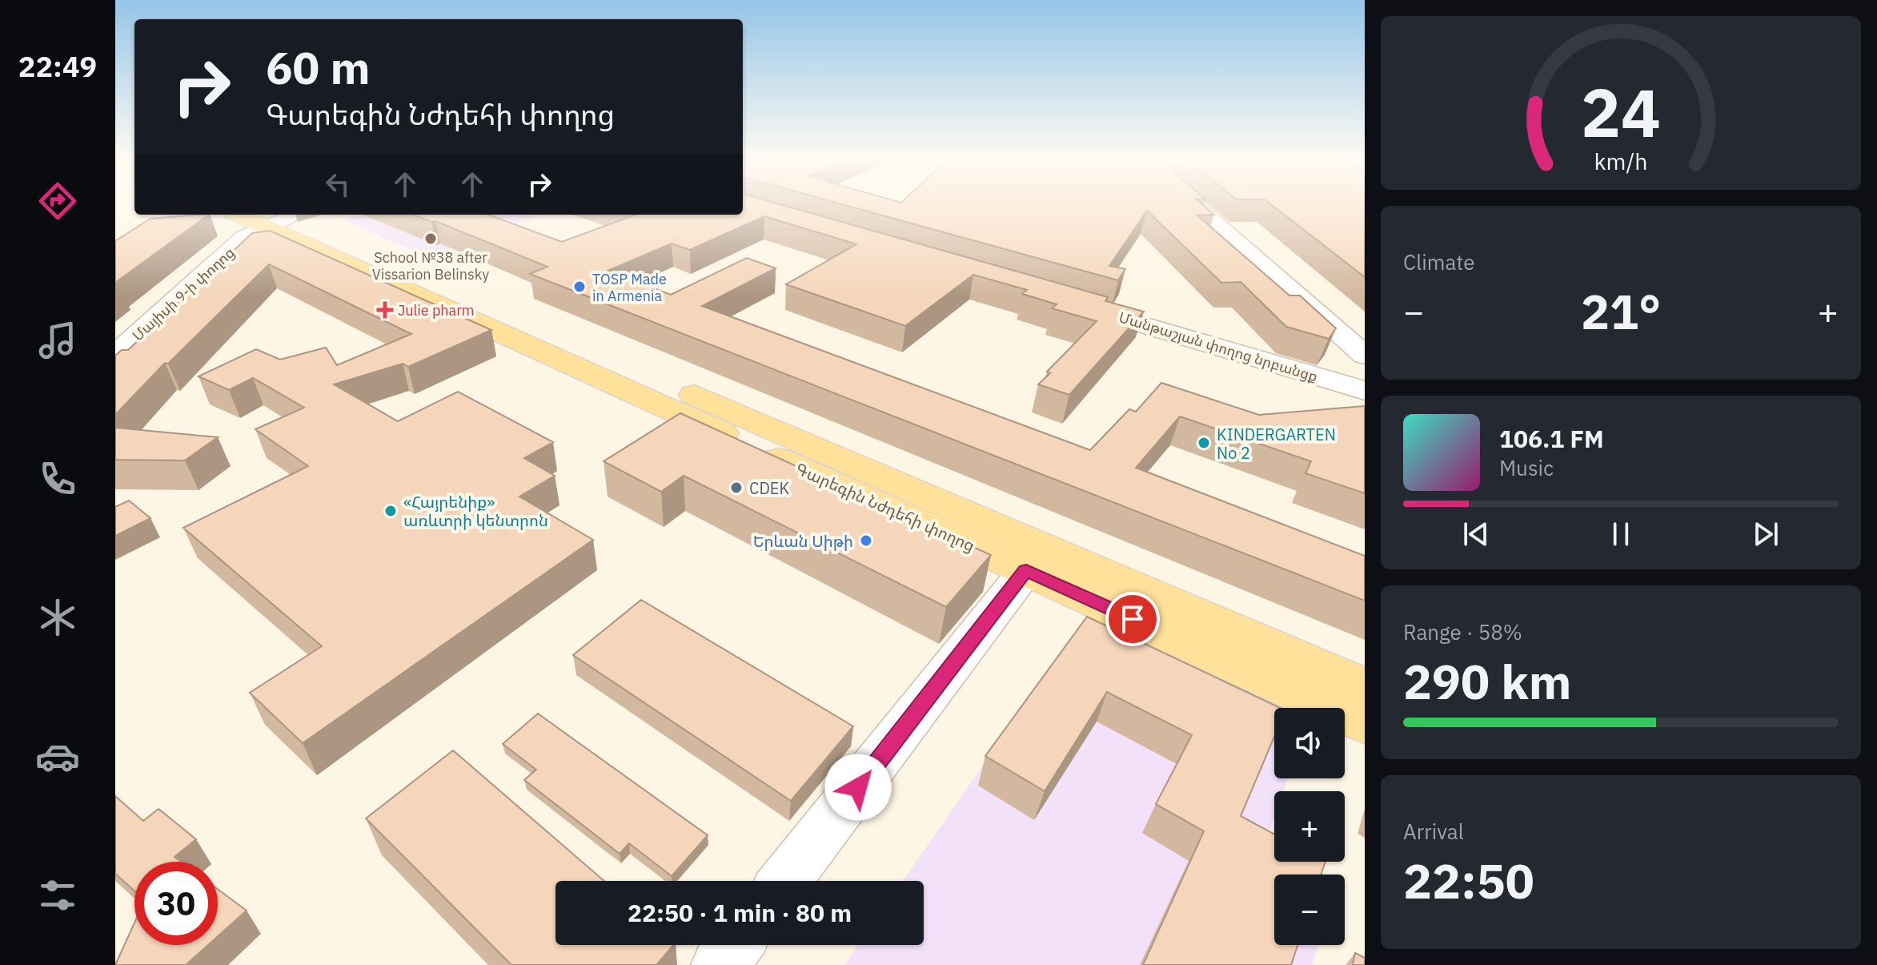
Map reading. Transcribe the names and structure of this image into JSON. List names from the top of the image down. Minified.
{"streets":{"main road":["Գարեգին Նժդեհի փողոց"],"street":["Մայիսի 9-ի փողոց","Մանթաշյան փողոց նրբանցք"]},"crossings":[["Մայիսի 9-ի փողոց","Գարեգին Նժդեհի փողոց"]],"places":{"other":["School №38 after Vissarion Belinsky","TOSP Made in Armenia","KINDERGARTEN No 2","CDEK","«Հայրենիք» առևտրի կենտրոն","Երևան Սիթի"],"health":["Julie pharm"]},"page":{"tabs":"22:49","turn":["60 m","Գարեգին Նժդեհի փողոց"],"tile":["Climate",["Range · 58%","290 km"],["Arrival","22:50"]],"heat":["−","21°","+"],"song":["106.1 FM","Music"],"map_buttons":["+","−"],"limit":"30","trip":"22:50 · 1 min · 80 m","gauge":["24","km/h"]}}
